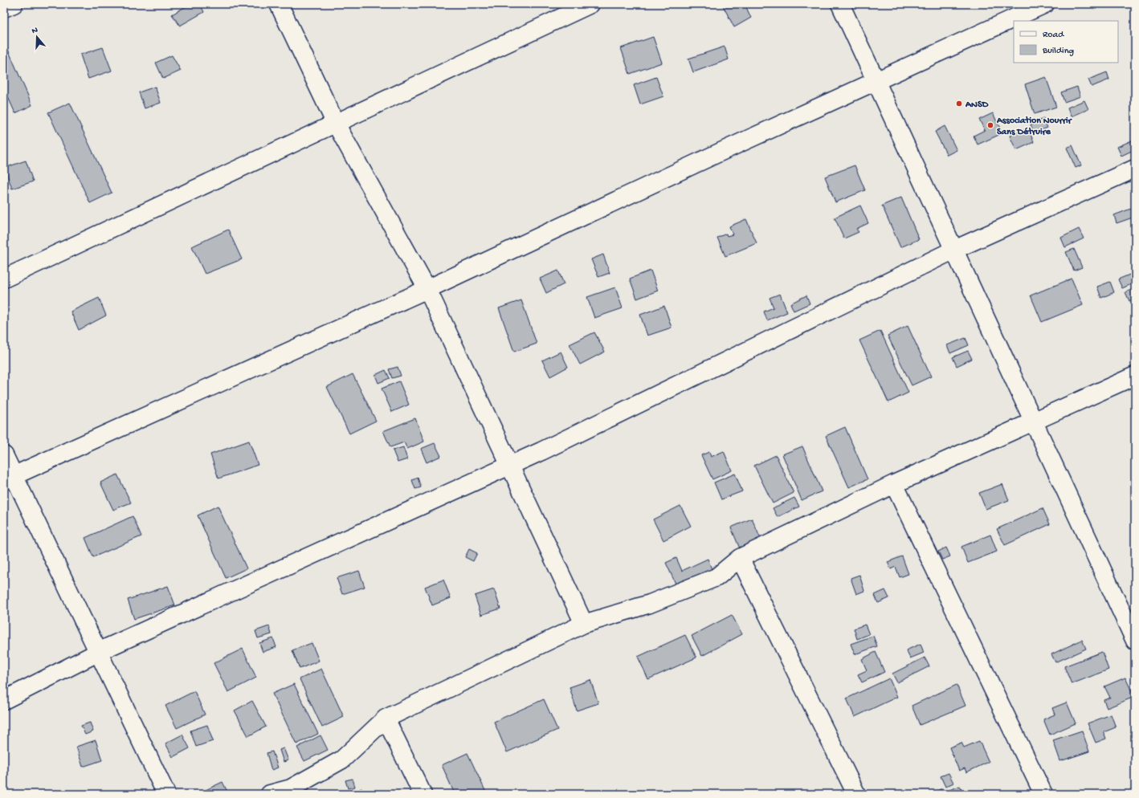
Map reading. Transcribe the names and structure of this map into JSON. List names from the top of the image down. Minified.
{"places":["ANSD","Association Nourrir Sans Détruire"],"legend":["Road","Building"],"north":"top"}
